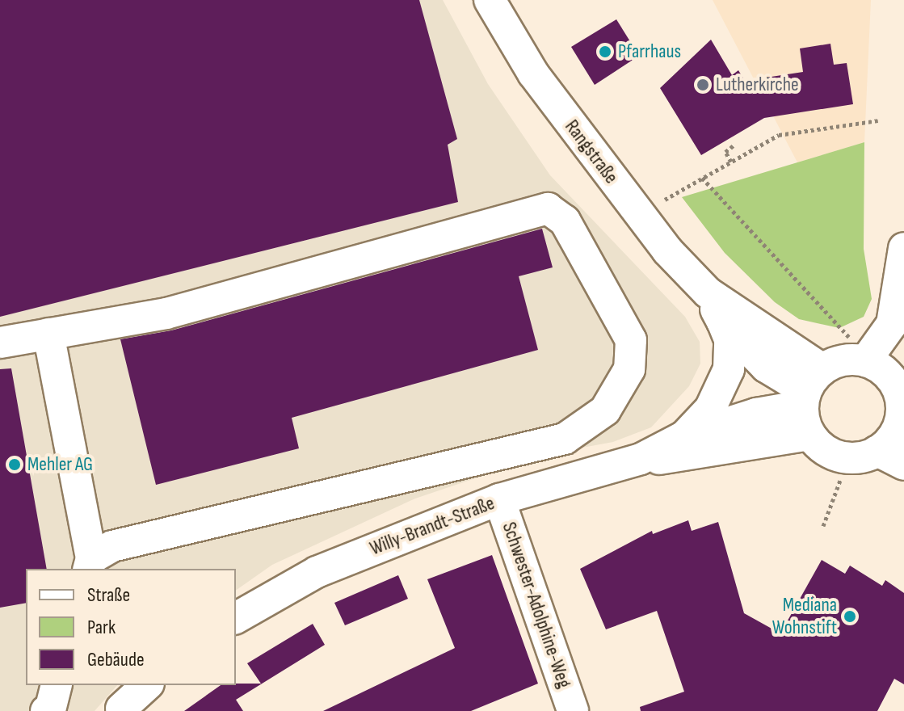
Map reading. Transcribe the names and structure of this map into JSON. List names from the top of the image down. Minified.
{"streets":{"street":["Rangstraße","Willy-Brandt-Straße","Schwester-Adolphine-Weg"]},"crossings":[["Rangstraße","Willy-Brandt-Straße"],["Willy-Brandt-Straße","Schwester-Adolphine-Weg"]],"places":["Pfarrhaus","Lutherkirche","Mehler AG","Mediana Wohnstift"],"legend":["Straße","Park","Gebäude"]}
